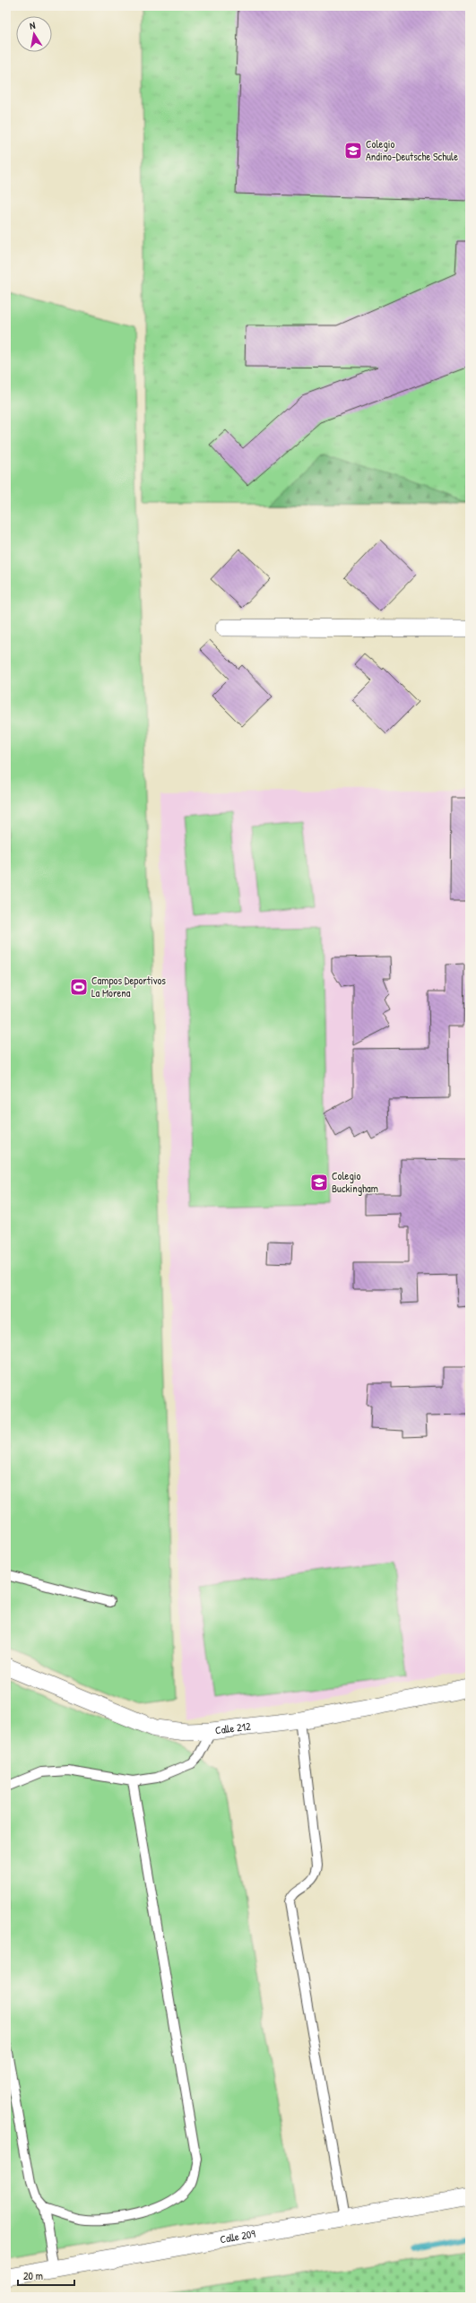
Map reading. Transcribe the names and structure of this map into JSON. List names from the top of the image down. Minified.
{"streets":{"street":["Calle 212","Calle 209"]},"places":{"school or university":["Colegio Andino-Deutsche Schule","Colegio Buckingham"],"sports":["Campos Deportivos La Morena"]},"scale_bar":"20 m","north":"top"}
